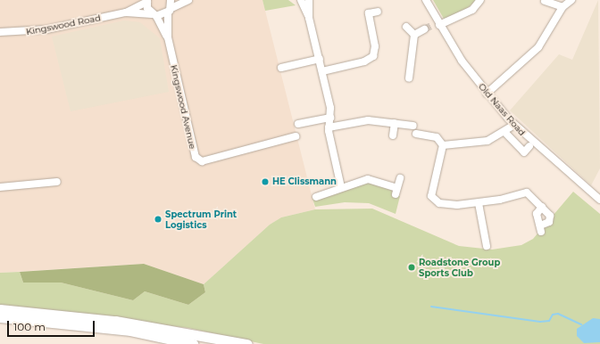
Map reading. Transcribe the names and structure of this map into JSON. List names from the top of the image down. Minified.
{"streets":{"street":["Kingswood Road","Kingswood Avenue","Old Naas Road"]},"crossings":[["Kingswood Road","Kingswood Avenue"]],"places":["HE Clissmann","Spectrum Print Logistics","Roadstone Group Sports Club"],"scale_bar":"100 m"}
